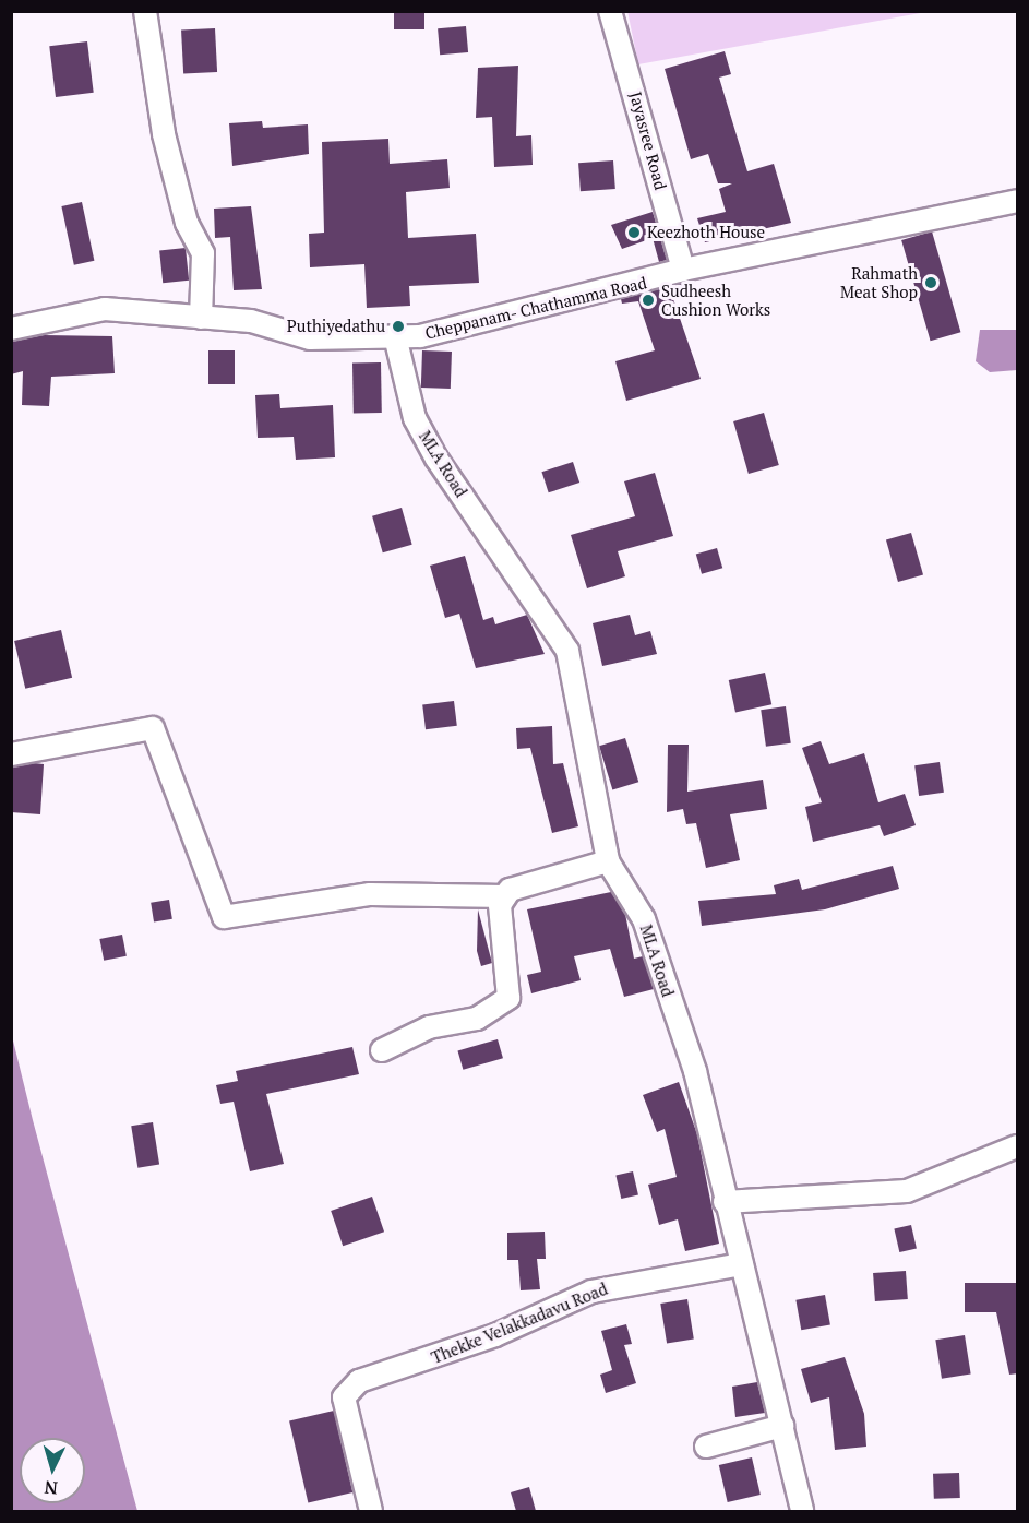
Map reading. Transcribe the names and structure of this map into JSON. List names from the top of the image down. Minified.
{"streets":{"street":["Jayasree Road","Cheppanam- Chathamma Road","MLA Road","Thekke Velakkadavu Road"]},"crossings":[["Jayasree Road","Cheppanam- Chathamma Road"],["Cheppanam- Chathamma Road","MLA Road"],["MLA Road","Thekke Velakkadavu Road"]],"places":["Keezhoth House","Rahmath Meat Shop","Sudheesh Cushion Works","Puthiyedathu"],"north":"bottom"}
